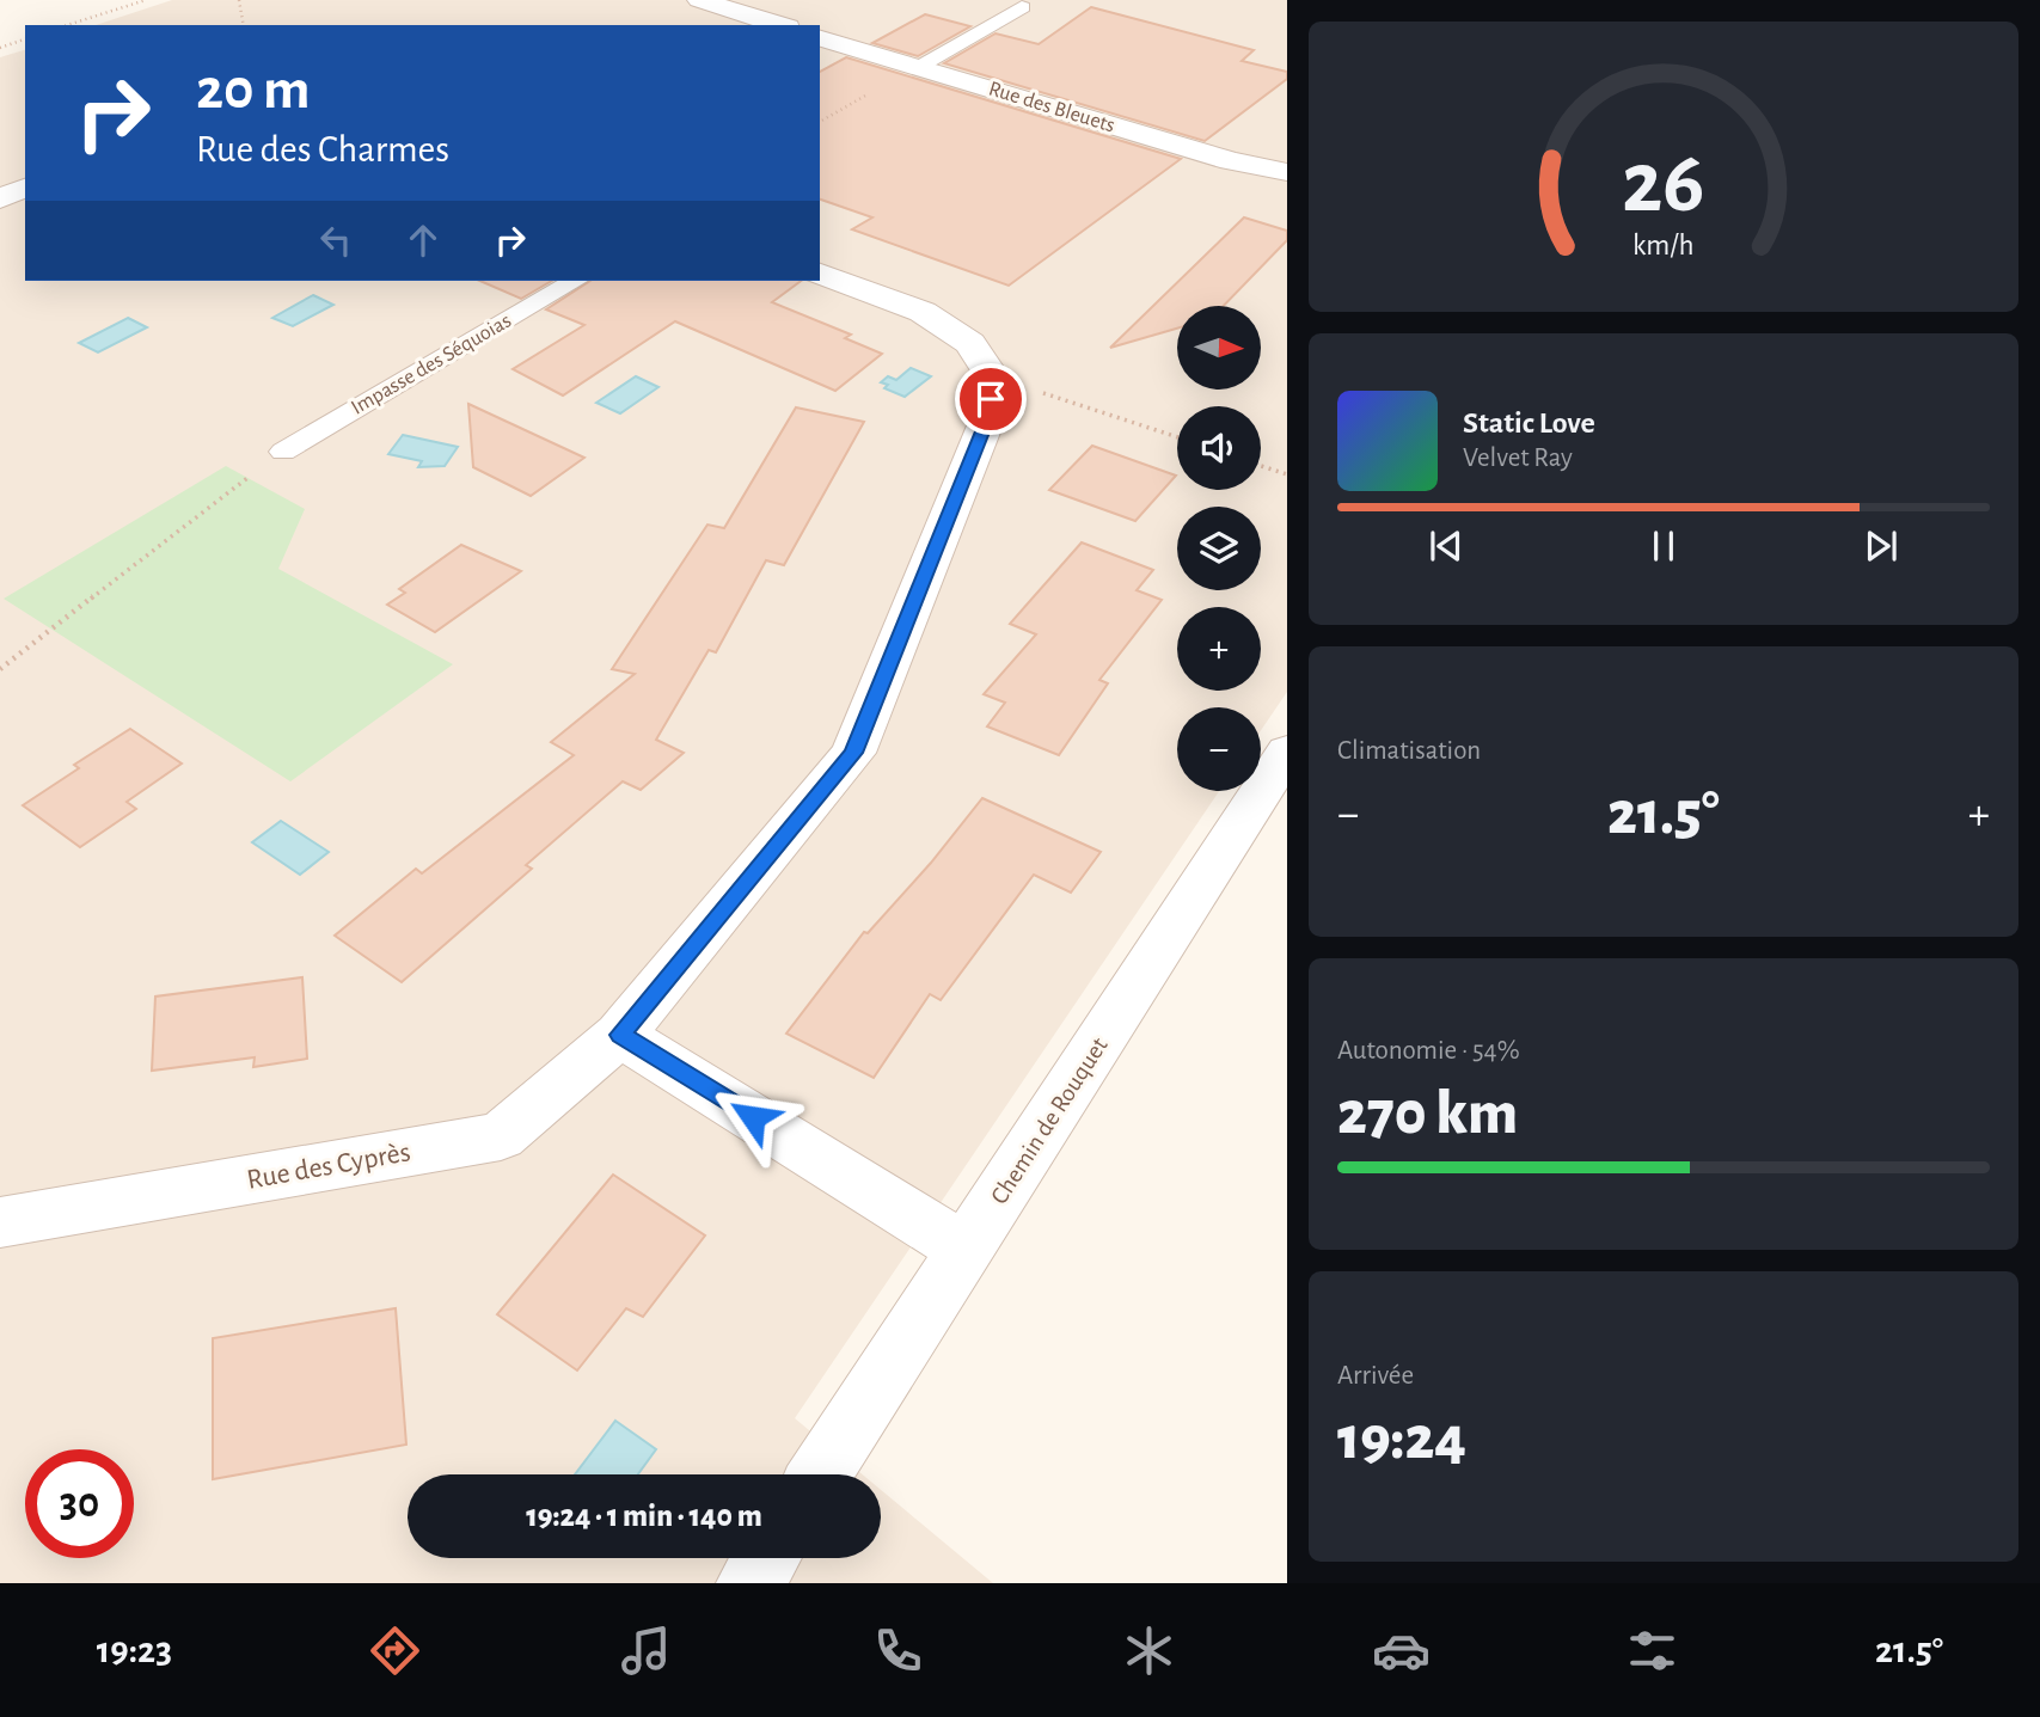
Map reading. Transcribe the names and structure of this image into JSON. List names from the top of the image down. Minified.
{"streets":{"street":["Rue des Bleuets","Chemin de Rouquet","Rue des Cyprès"],"lane":["Impasse des Séquoias"]},"north":"right","page":{"turn":["20 m","Rue des Charmes"],"map_buttons":["+","−"],"song":["Static Love","Velvet Ray"],"tile":["Climatisation",["Autonomie · 54%","270 km"],["Arrivée","19:24"]],"heat":["−","21.5°","+"],"limit":"30","trip":"19:24 · 1 min · 140 m","tabs":["19:23","21.5°"],"gauge":["26","km/h"]}}
